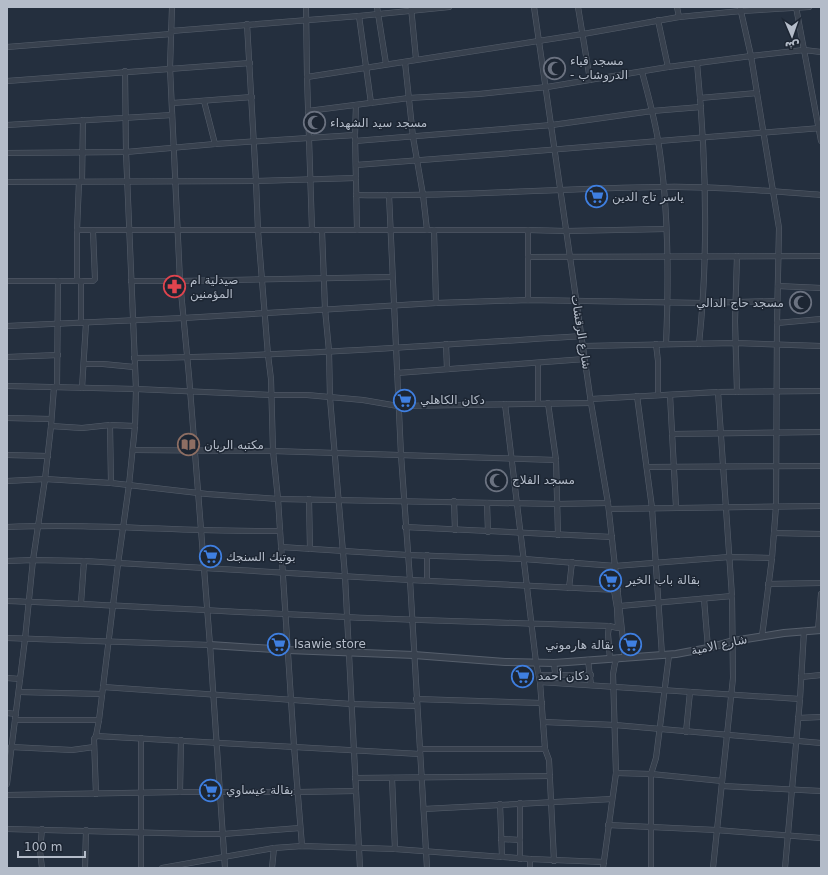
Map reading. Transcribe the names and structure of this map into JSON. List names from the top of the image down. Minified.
{"streets":{"street":["شارع الرقشات","شارع الامية"]},"crossings":[["شارع الرقشات","شارع الامية"]],"places":{"mosque":["مسجد قباء - الدروشاب","مسجد سيد الشهداء","مسجد حاج الدالي","مسجد الفلاح"],"supermarket":["ياسر تاج الدين","دكان الكاهلي","بوتيك السنجك","بقالة باب الخير","Isawie store","بقالة هارموني","دكان أحمد","بقالة عيساوي"],"pharmacy":["صيدلية ام المؤمنين"],"library":["مكتبه الريان"]},"scale_bar":"100 m","north":"bottom"}
